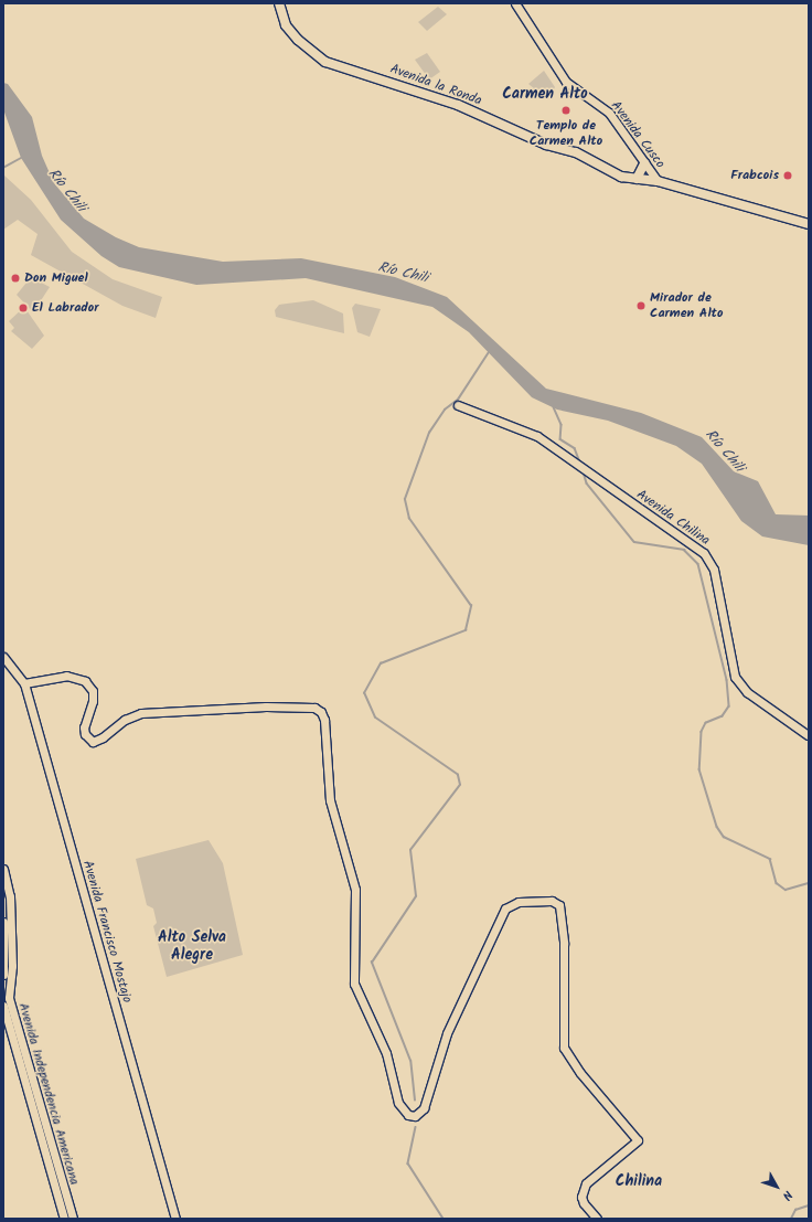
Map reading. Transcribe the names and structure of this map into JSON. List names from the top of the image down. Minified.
{"streets":{"main road":["Avenida la Ronda"],"street":["Avenida Cusco","Avenida Chilina","Avenida Francisco Mostajo","Avenida Independencia Americana"]},"crossings":[["Avenida la Ronda","Avenida Cusco"]],"districts":["Carmen Alto","Alto Selva Alegre","Chilina"],"water":["Río Chili"],"places":["Templo de Carmen Alto","Frabcois","Don Miguel","Mirador de Carmen Alto","El Labrador"],"north":"bottom right"}
